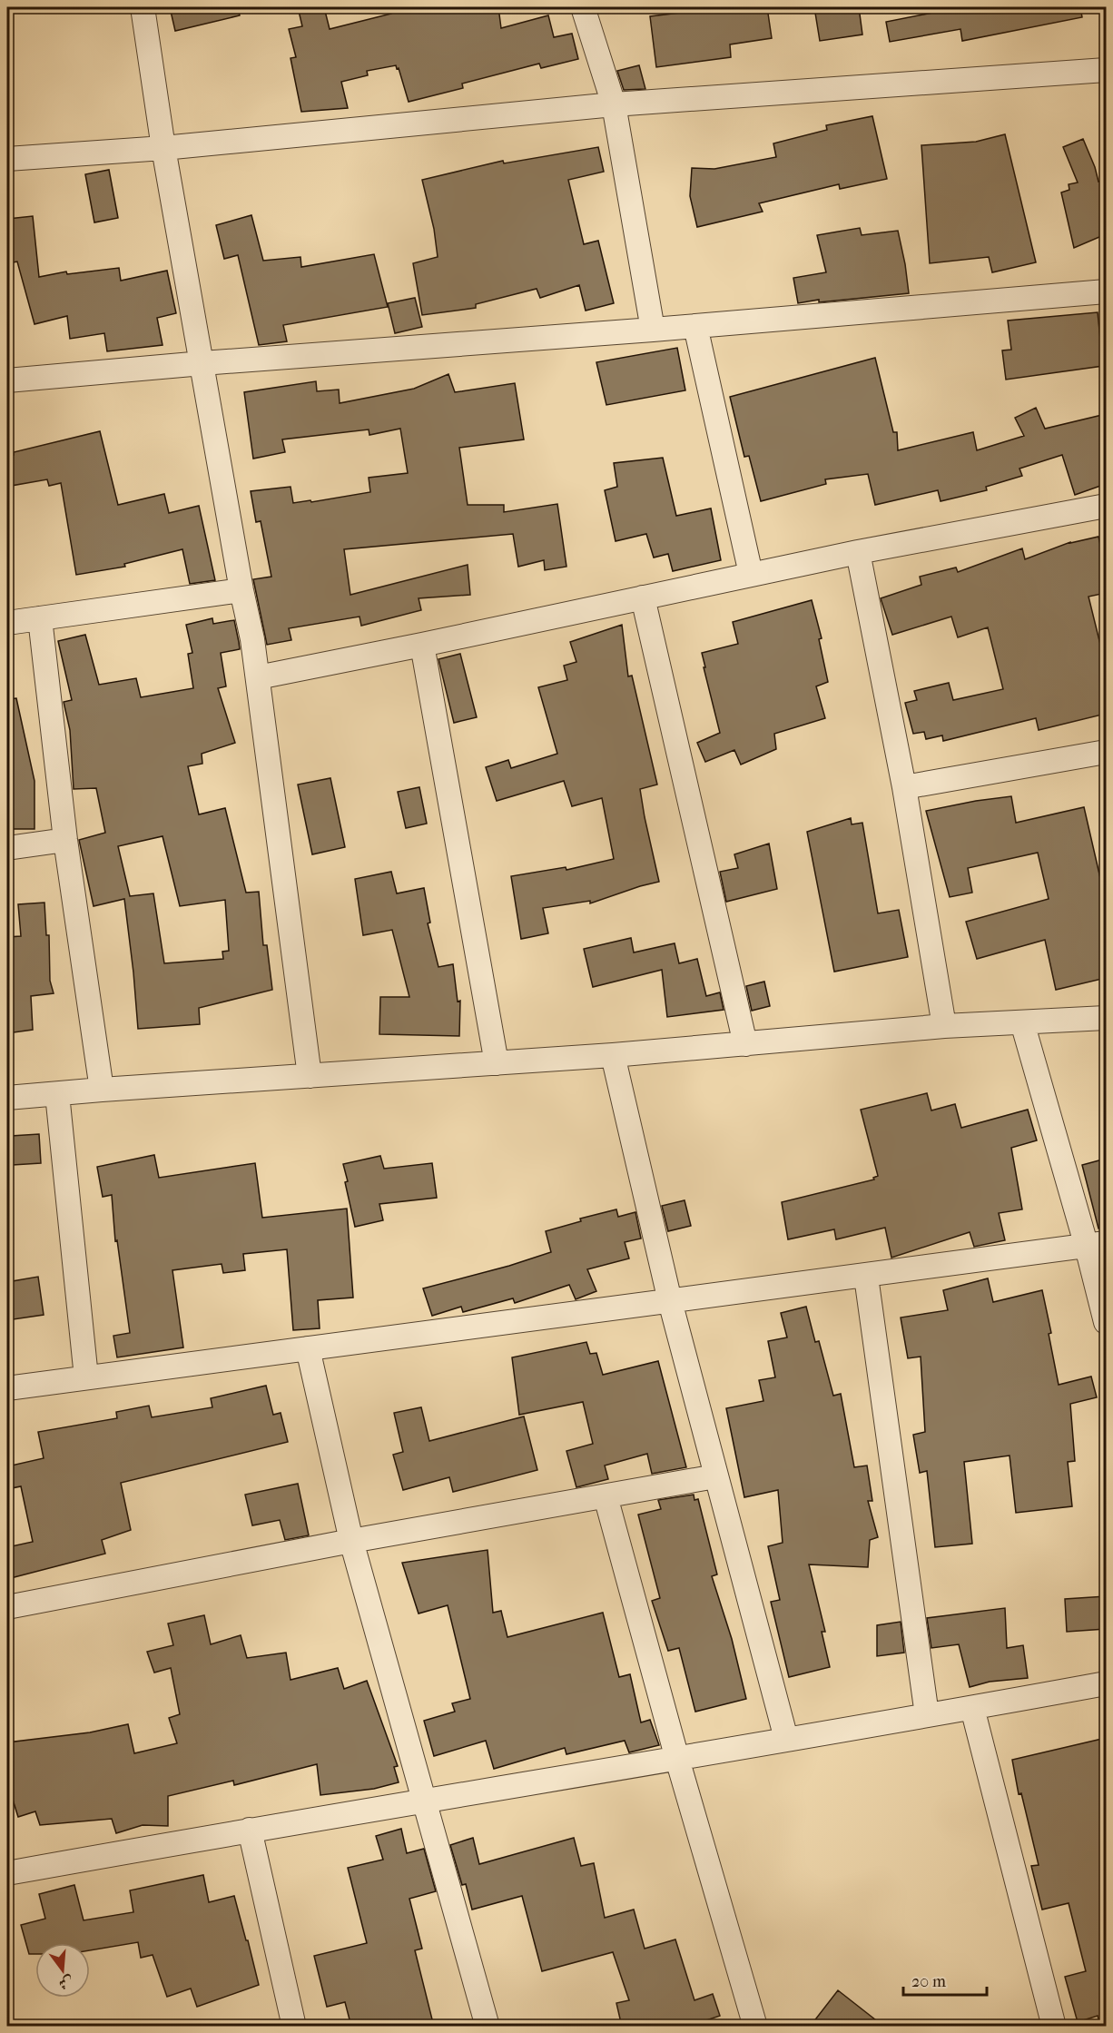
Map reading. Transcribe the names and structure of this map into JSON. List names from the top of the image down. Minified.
{"scale_bar":"20 m","north":"bottom"}
